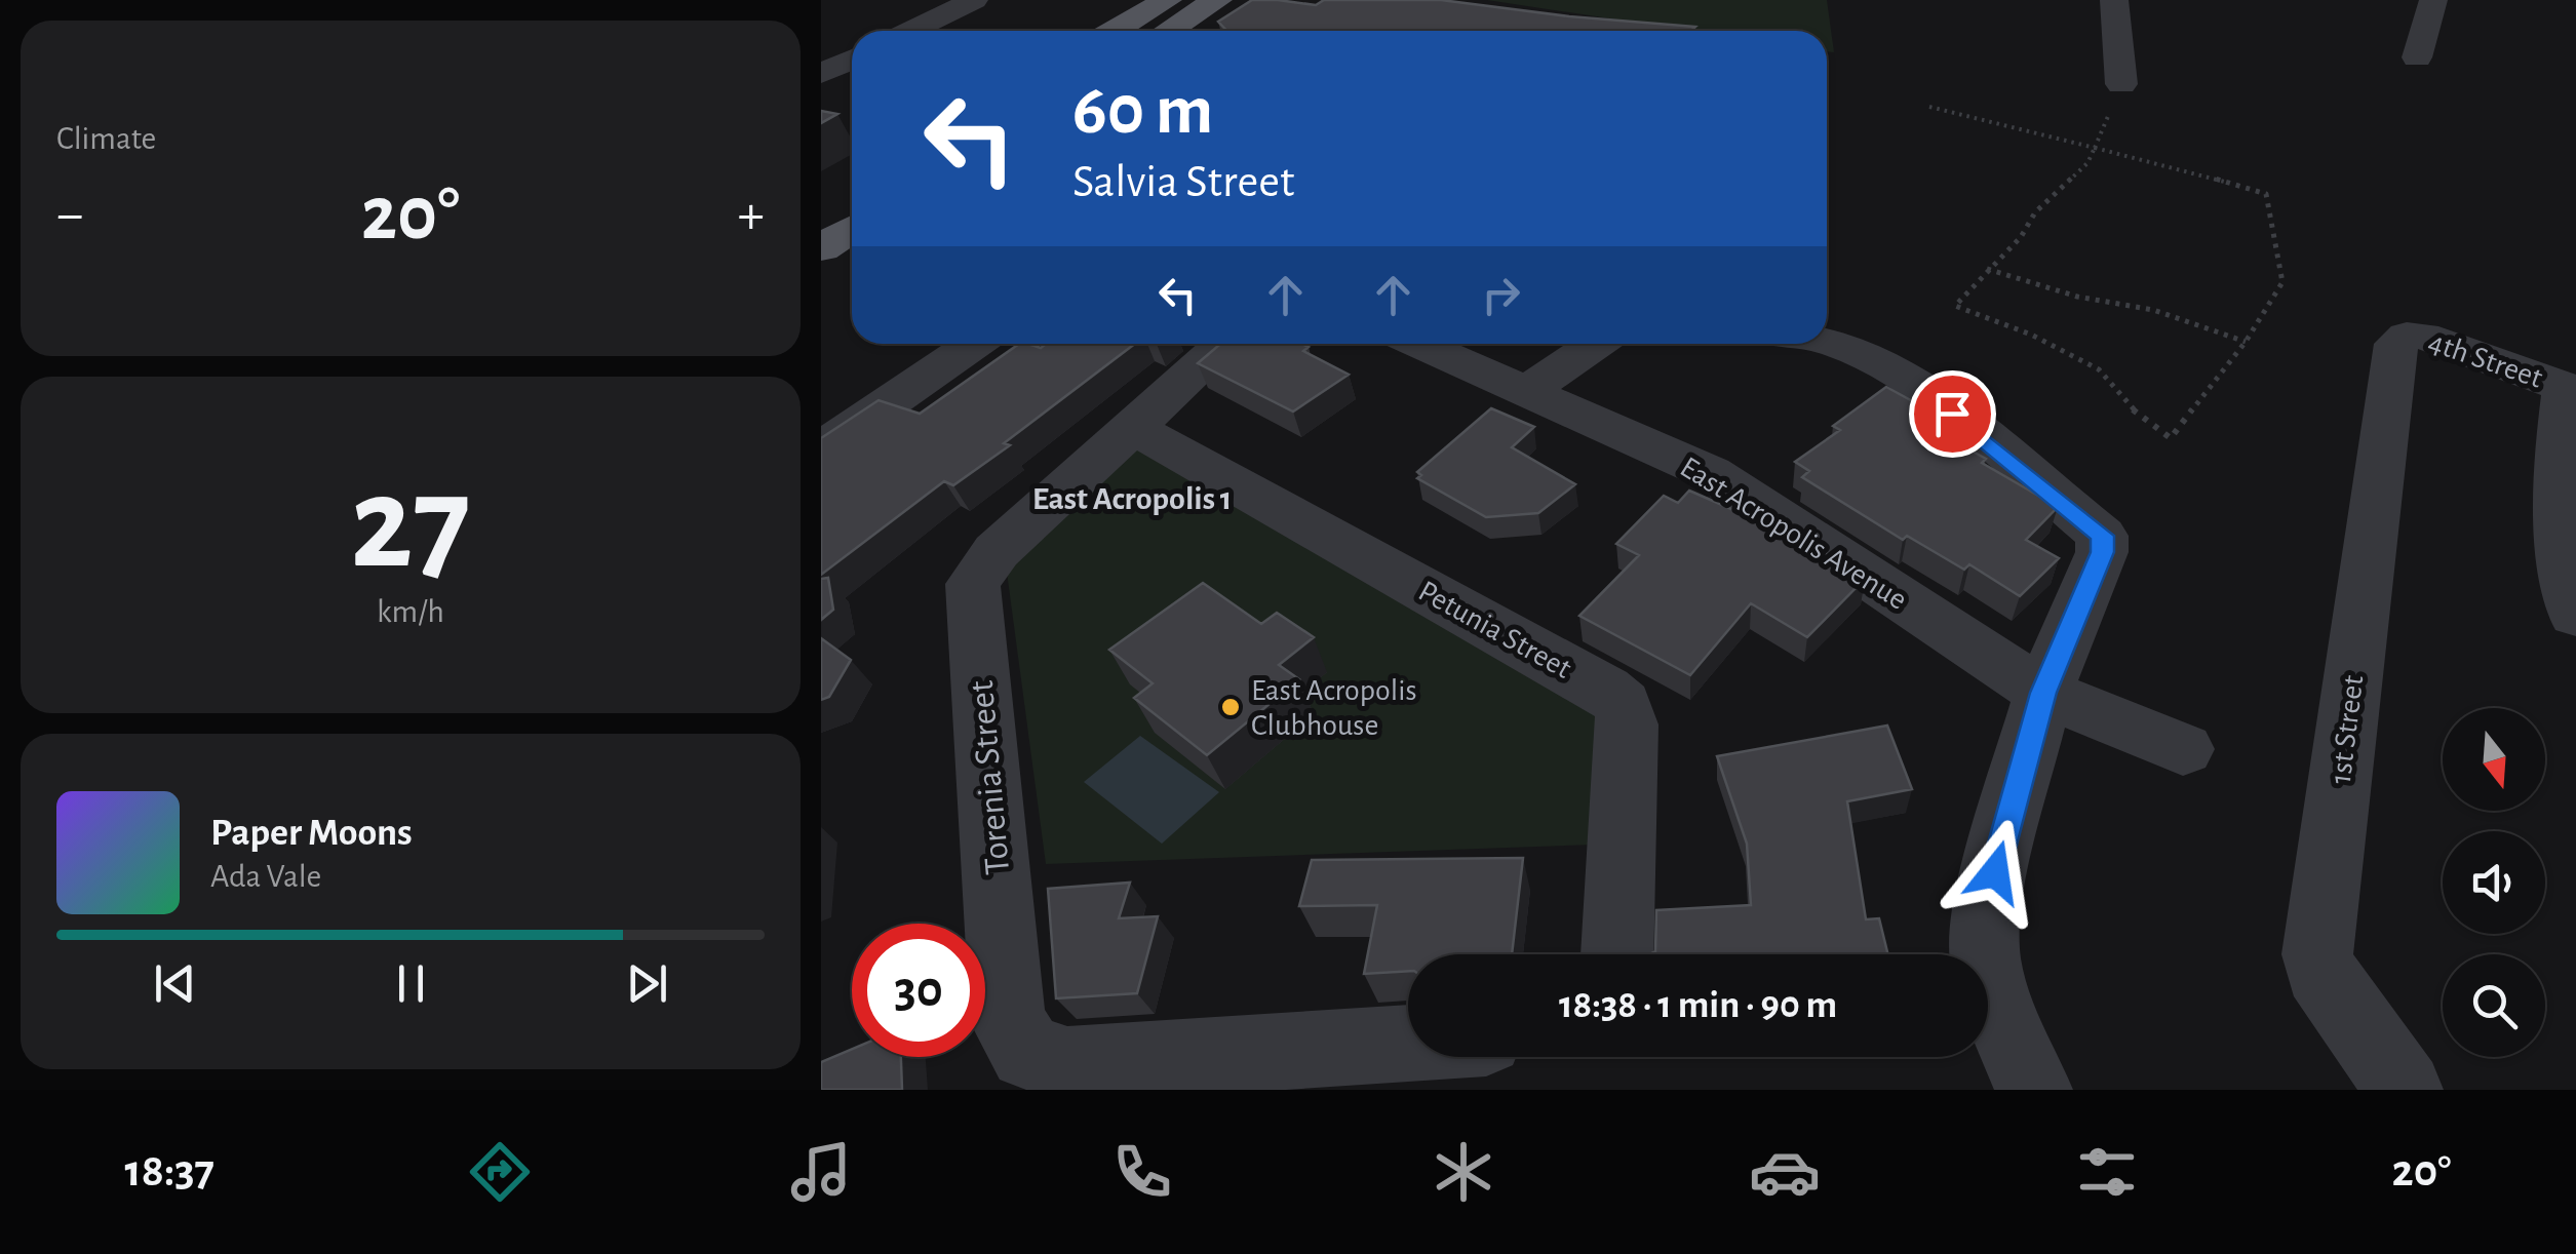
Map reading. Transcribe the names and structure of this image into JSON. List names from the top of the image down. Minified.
{"streets":{"street":["4th Street","East Acropolis Avenue","Petunia Street","1st Street","Torenia Street"]},"crossings":[["4th Street","1st Street"],["Petunia Street","Torenia Street"]],"districts":["East Acropolis 1"],"places":["East Acropolis Clubhouse"],"north":"bottom","page":{"tile":["Climate",["27","km/h"]],"turn":["60 m","Salvia Street"],"heat":["−","20°","+"],"song":["Paper Moons","Ada Vale"],"limit":"30","trip":"18:38 · 1 min · 90 m","tabs":["18:37","20°"]}}
